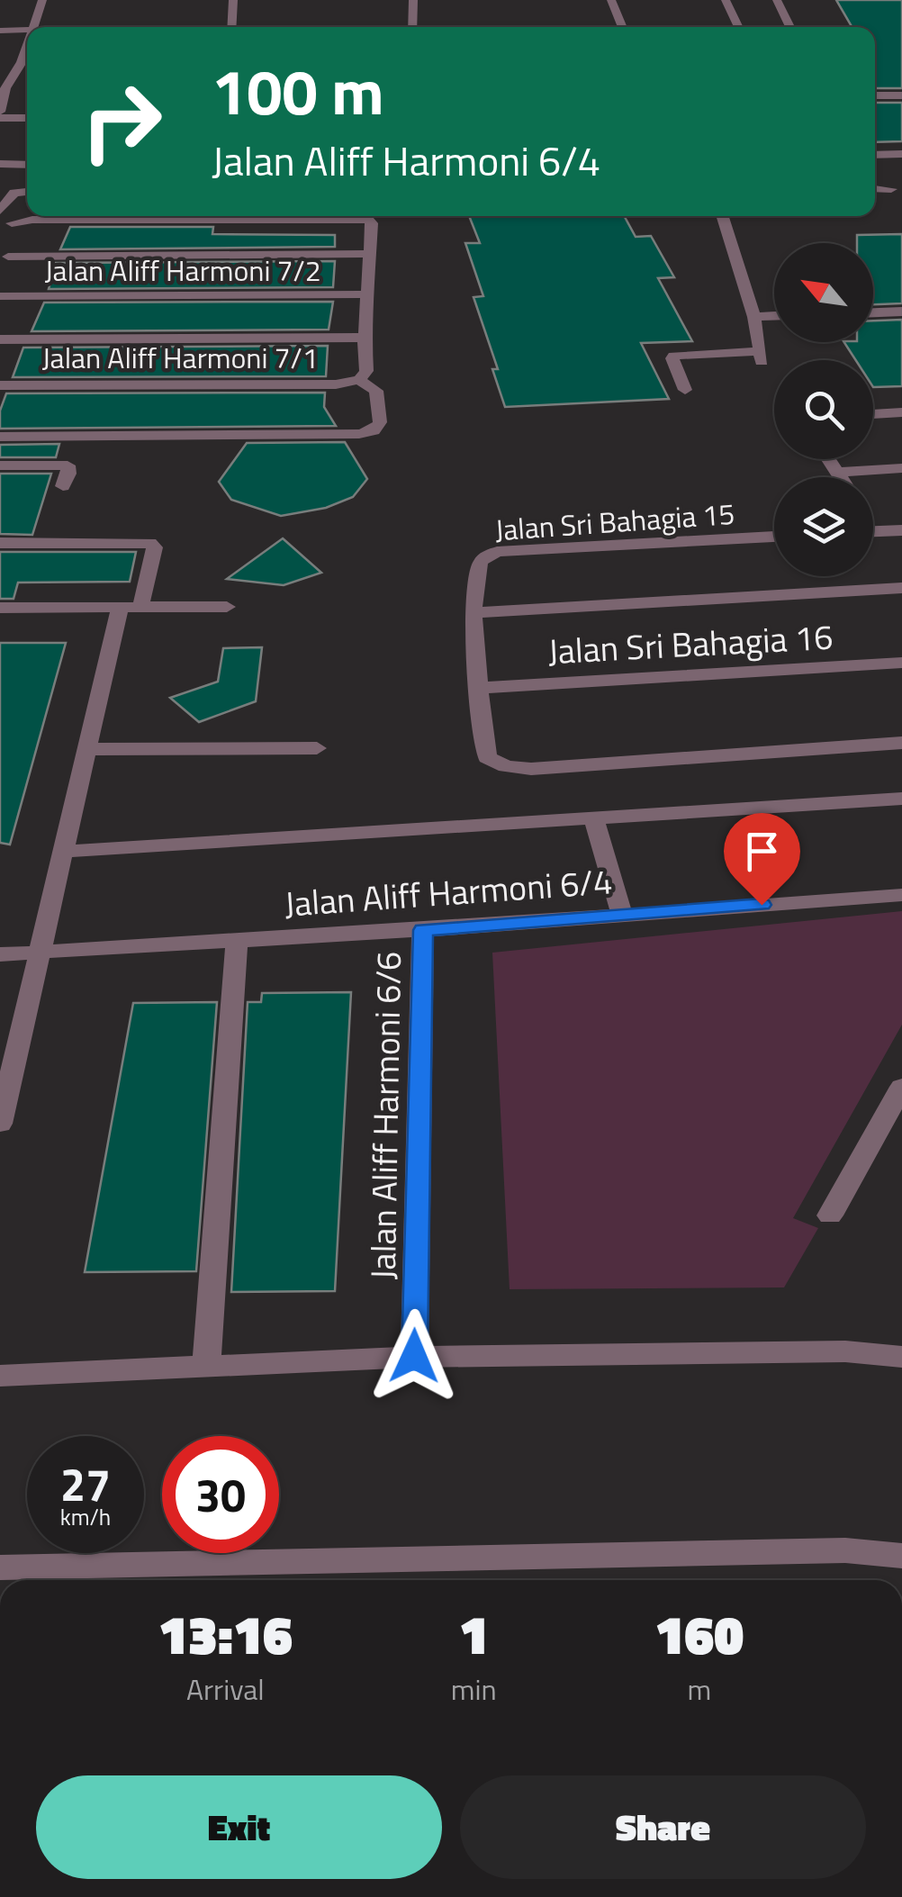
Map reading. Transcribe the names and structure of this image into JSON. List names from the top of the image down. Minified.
{"streets":{"street":["Jalan Aliff Harmoni 7/2","Jalan Aliff Harmoni 7/1","Jalan Sri Bahagia 15","Jalan Sri Bahagia 16","Jalan Aliff Harmoni 6/4","Jalan Aliff Harmoni 6/6"]},"crossings":[["Jalan Sri Bahagia 15","Jalan Sri Bahagia 16"],["Jalan Aliff Harmoni 6/4","Jalan Aliff Harmoni 6/6"]],"north":"top left","page":{"turn":["100 m","Jalan Aliff Harmoni 6/4"],"speed":"27 km/h","limit":"30","eta":["13:16","Arrival","1","min","160","m"],"buttons":["Exit","Share"]}}
